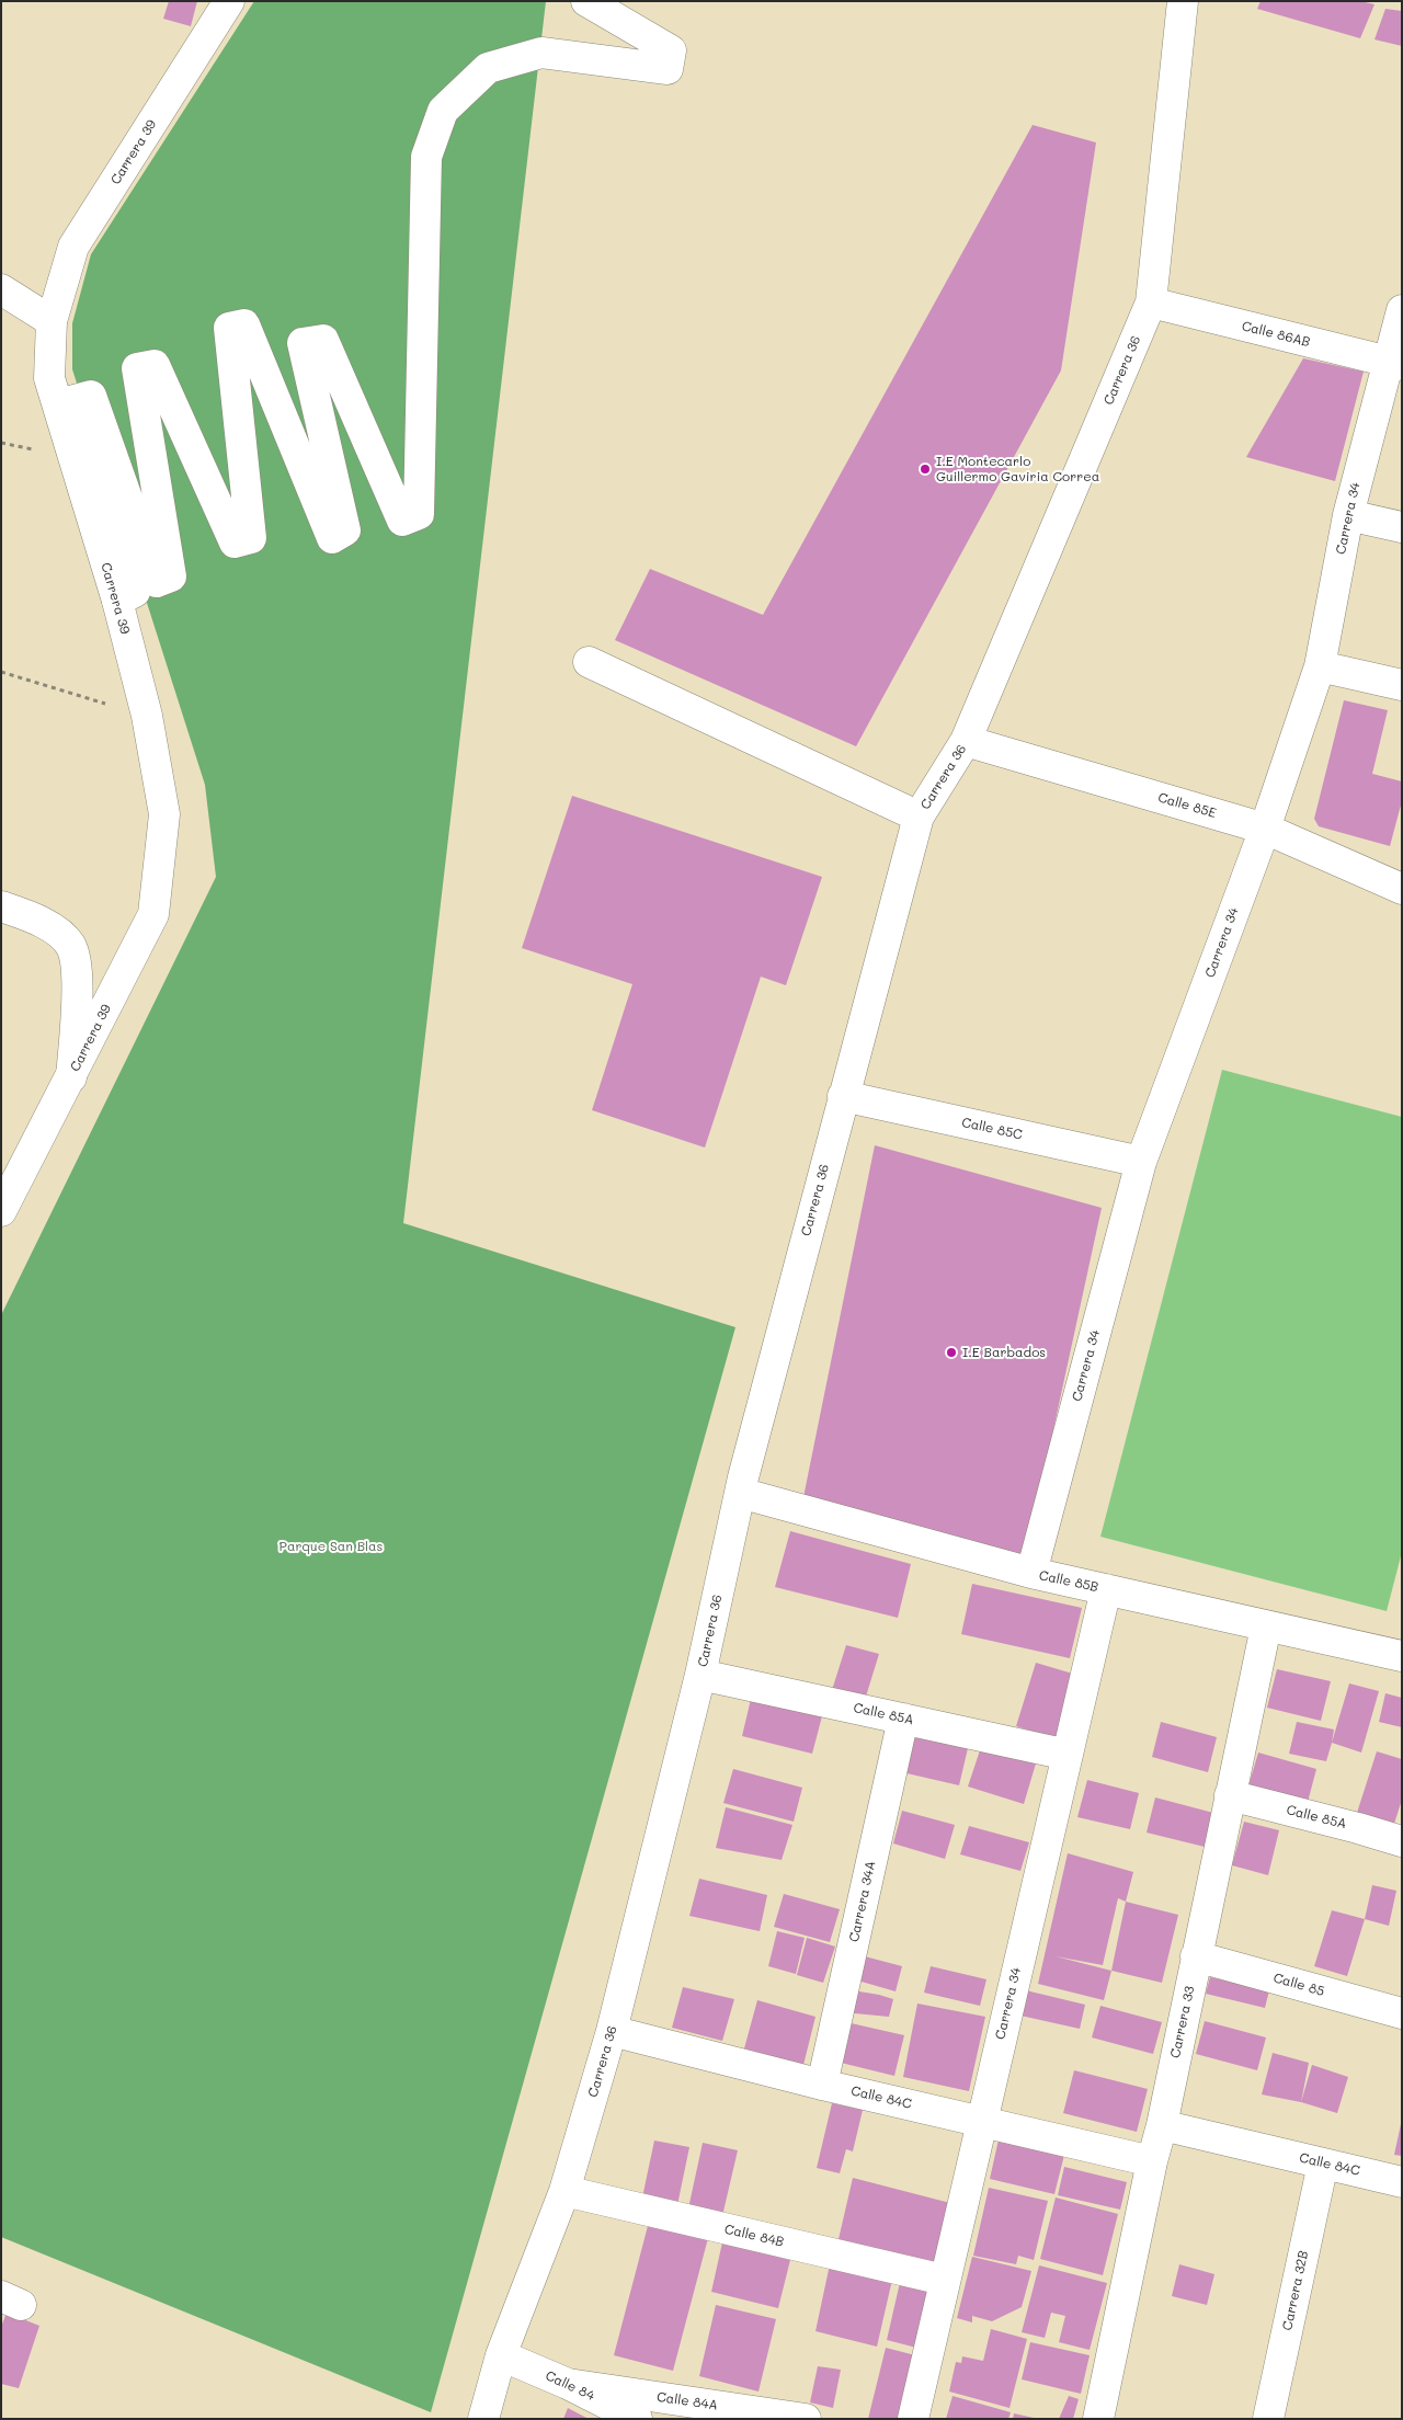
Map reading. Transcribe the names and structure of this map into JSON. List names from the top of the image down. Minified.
{"streets":{"street":["Carrera 39","Calle 86AB","Carrera 36","Carrera 34","Calle 85E","Calle 85C","Calle 85B","Calle 85A","Carrera 34A","Calle 85","Carrera 33","Calle 84C","Calle 84B","Carrera 32B","Calle 84","Calle 84A"]},"crossings":[["Calle 86AB","Carrera 36"],["Calle 86AB","Carrera 34"],["Carrera 36","Calle 85E"],["Carrera 36","Calle 85C"],["Carrera 36","Calle 85B"],["Carrera 36","Calle 85A"],["Carrera 36","Calle 84C"],["Carrera 36","Calle 84B"],["Carrera 36","Calle 84"],["Carrera 34","Calle 85E"],["Carrera 34","Calle 85C"],["Carrera 34","Calle 85B"],["Carrera 34","Calle 85A"],["Carrera 34","Calle 84C"],["Carrera 34","Calle 84B"],["Calle 85B","Carrera 33"],["Calle 85A","Carrera 34A"],["Calle 85A","Carrera 33"],["Carrera 34A","Calle 84C"],["Calle 85","Carrera 33"],["Carrera 33","Calle 84C"],["Calle 84C","Carrera 32B"],["Calle 84","Calle 84A"]],"parks":["Parque San Blas"],"places":["I.E Montecarlo Guillermo Gaviria Correa","I.E Barbados"]}
